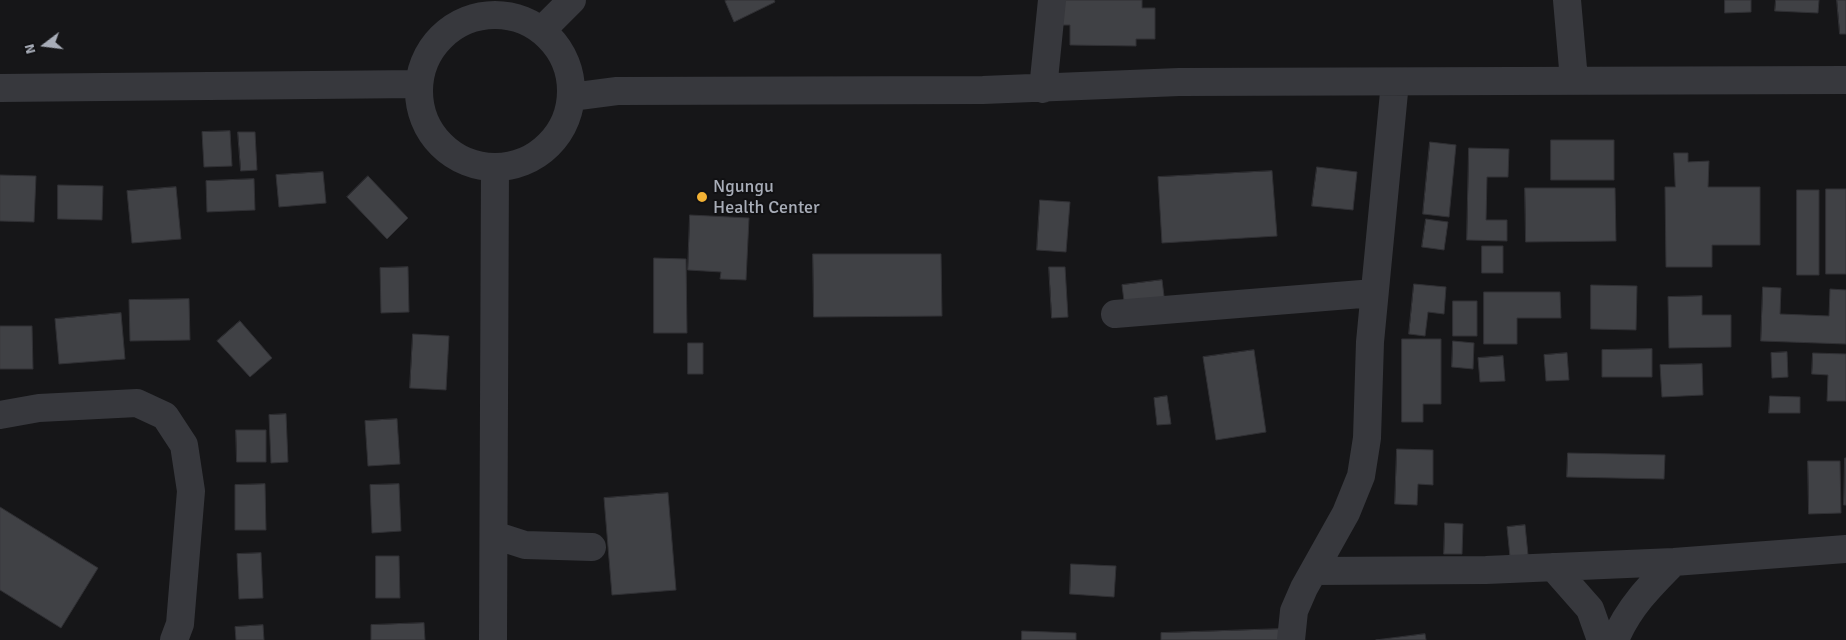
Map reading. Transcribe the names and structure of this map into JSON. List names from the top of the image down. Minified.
{"places":["Ngungu Health Center"],"north":"left"}
